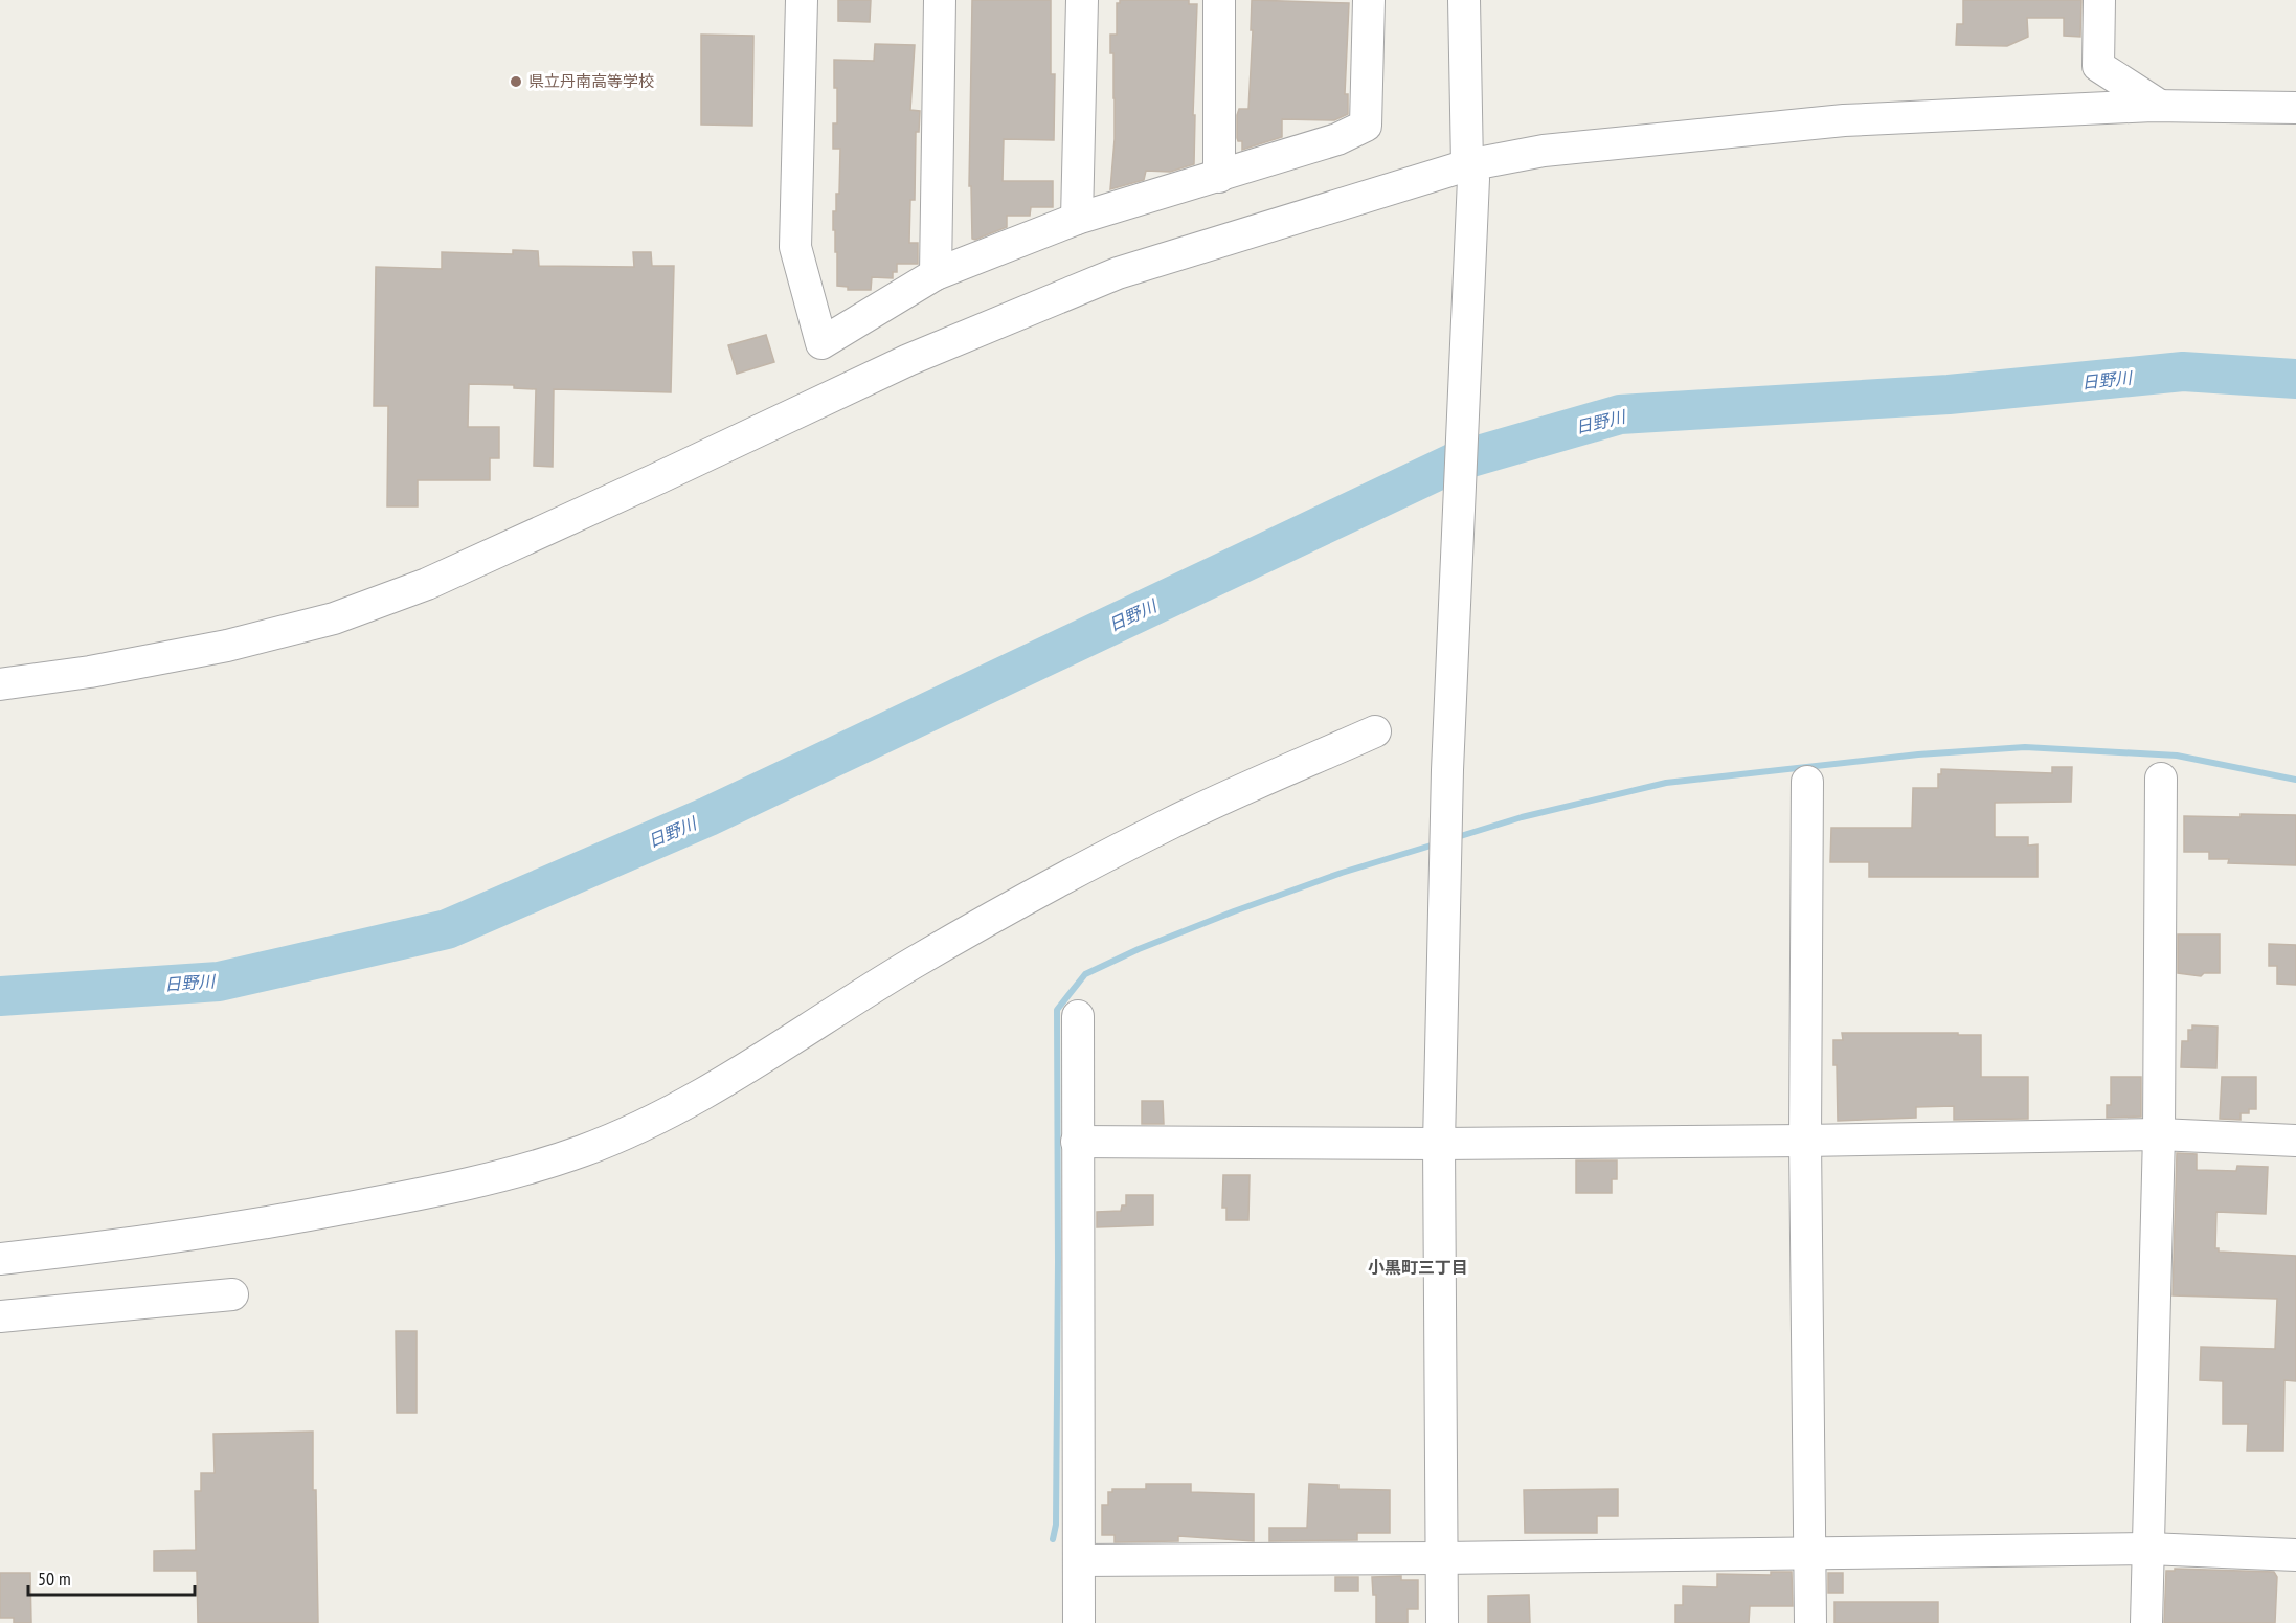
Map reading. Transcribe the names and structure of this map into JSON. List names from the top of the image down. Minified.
{"districts":["小黒町三丁目"],"water":["日野川"],"places":["県立丹南高等学校"],"scale_bar":"50 m"}
